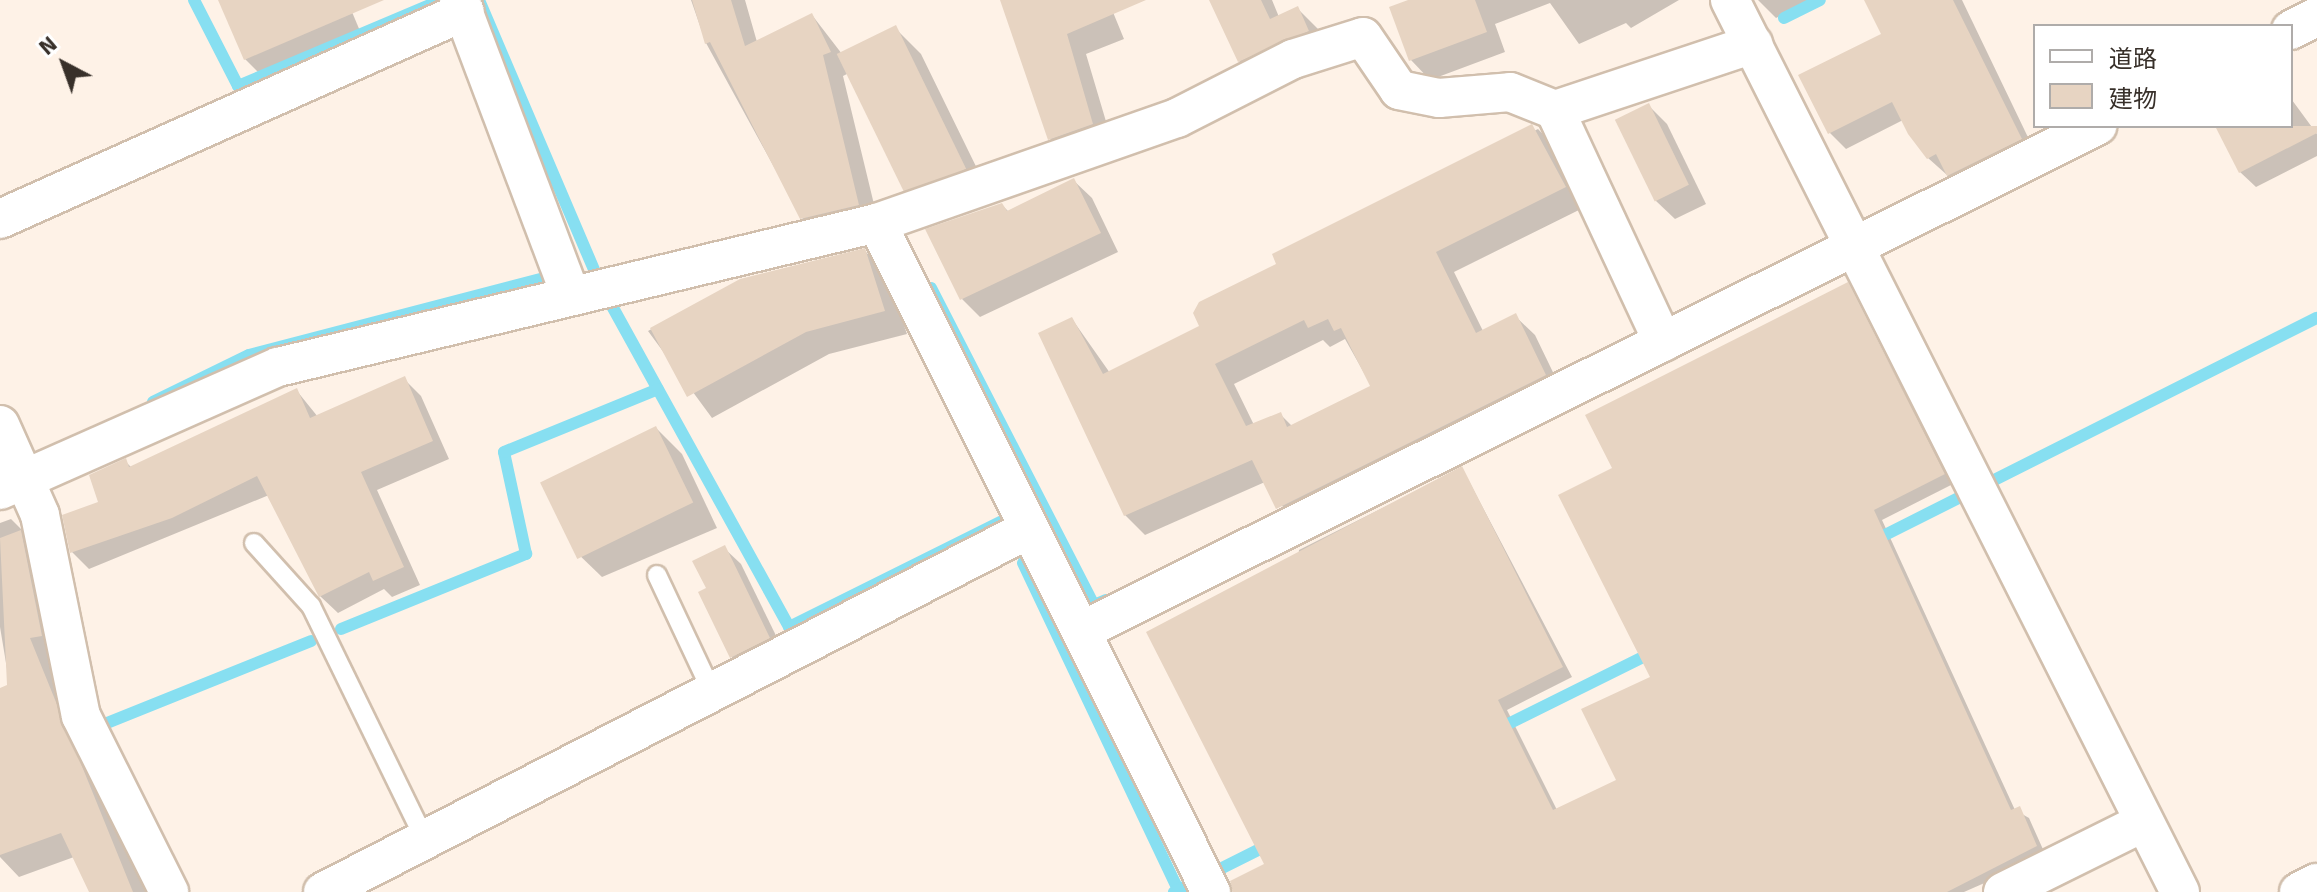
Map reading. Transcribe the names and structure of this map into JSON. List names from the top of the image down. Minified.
{"legend":["道路","建物"],"north":"top left"}
